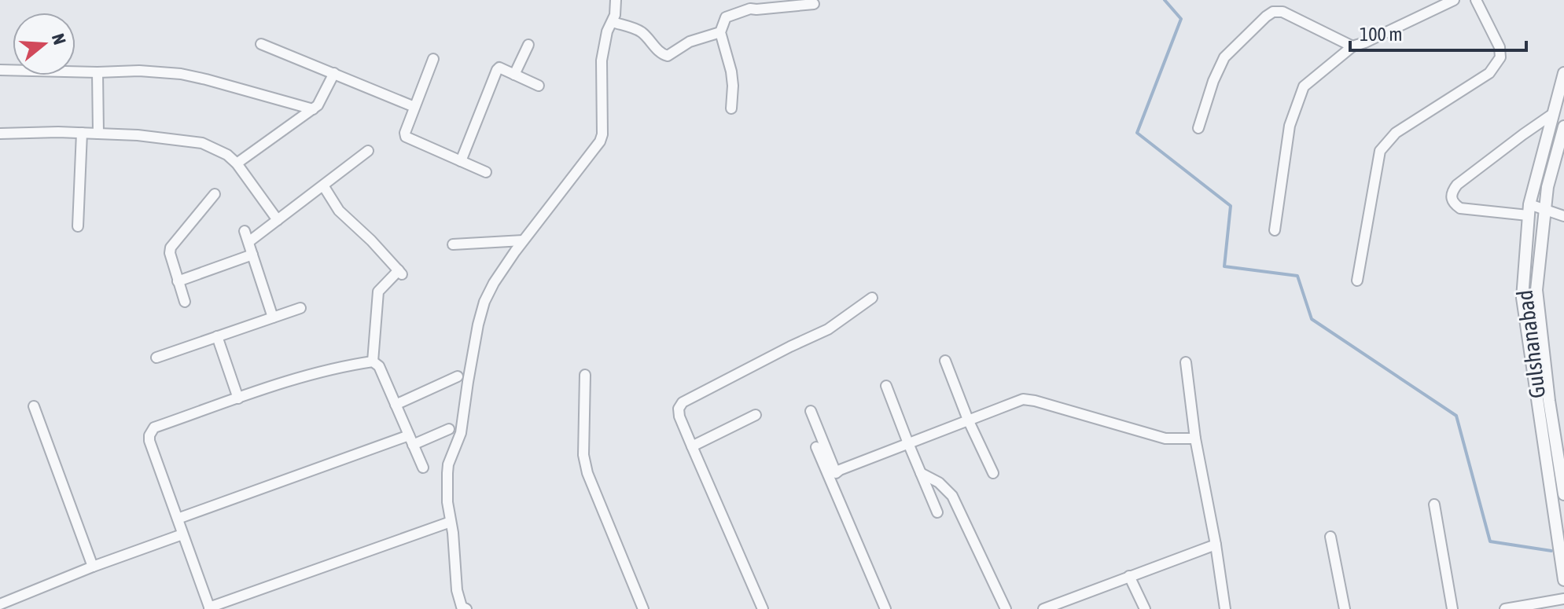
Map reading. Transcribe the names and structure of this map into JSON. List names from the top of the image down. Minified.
{"streets":{"street":["Gulshanabad"]},"scale_bar":"100 m","north":"right"}
